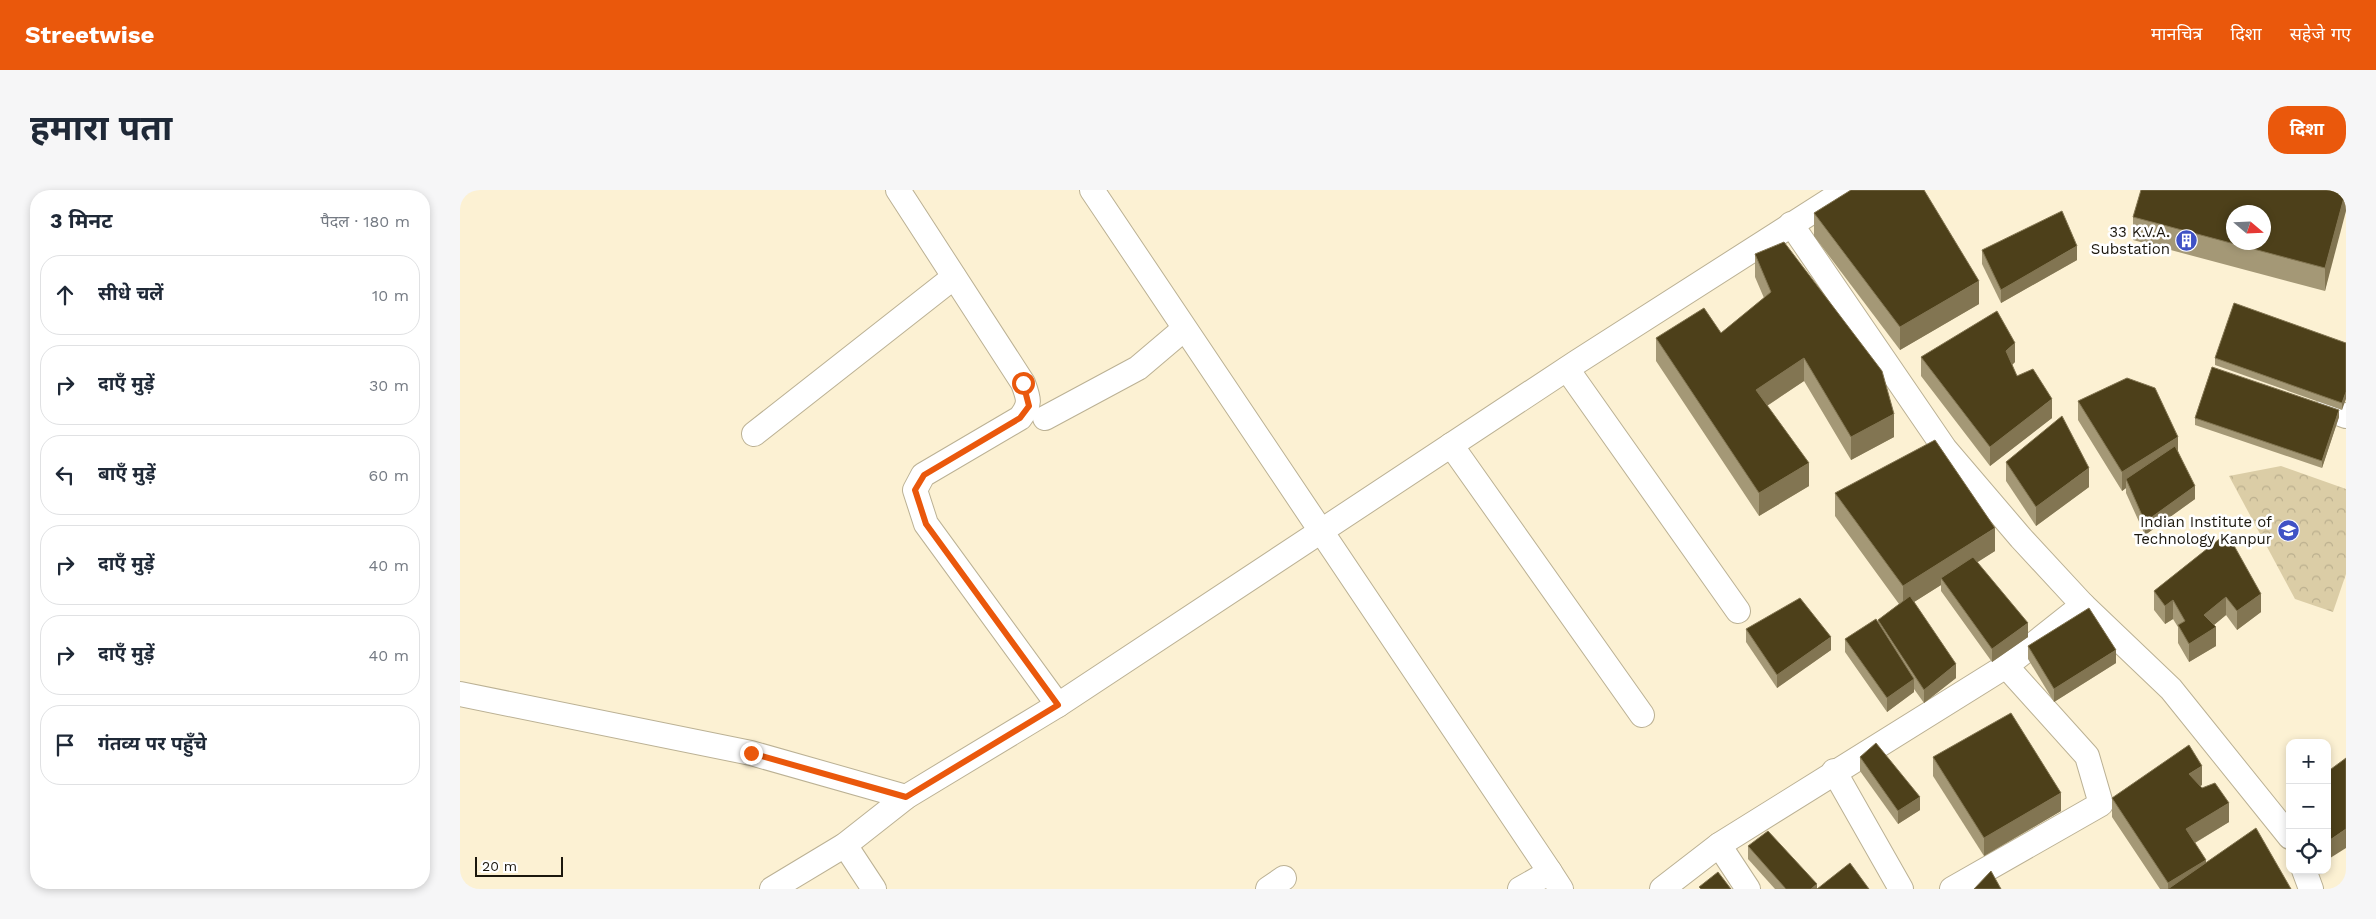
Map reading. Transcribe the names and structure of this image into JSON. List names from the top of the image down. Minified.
{"places":{"building":["33 K.V.A. Substation"],"school or university":["Indian Institute of Technology Kanpur"]},"scale_bar":"20 m","north":"right","page":{"header":"Streetwise","nav":["मानचित्र","दिशा","सहेजे गए"],"buttons":"दिशा","title":"हमारा पता","heading":["3 मिनट","पैदल · 180 m"],"list":[["सीधे चलें","10 m"],["दाएँ मुड़ें","30 m"],["बाएँ मुड़ें","60 m"],["दाएँ मुड़ें","40 m"],["दाएँ मुड़ें","40 m"],"गंतव्य पर पहुँचे"],"map_buttons":["+","−"],"scale":"20 m"}}
